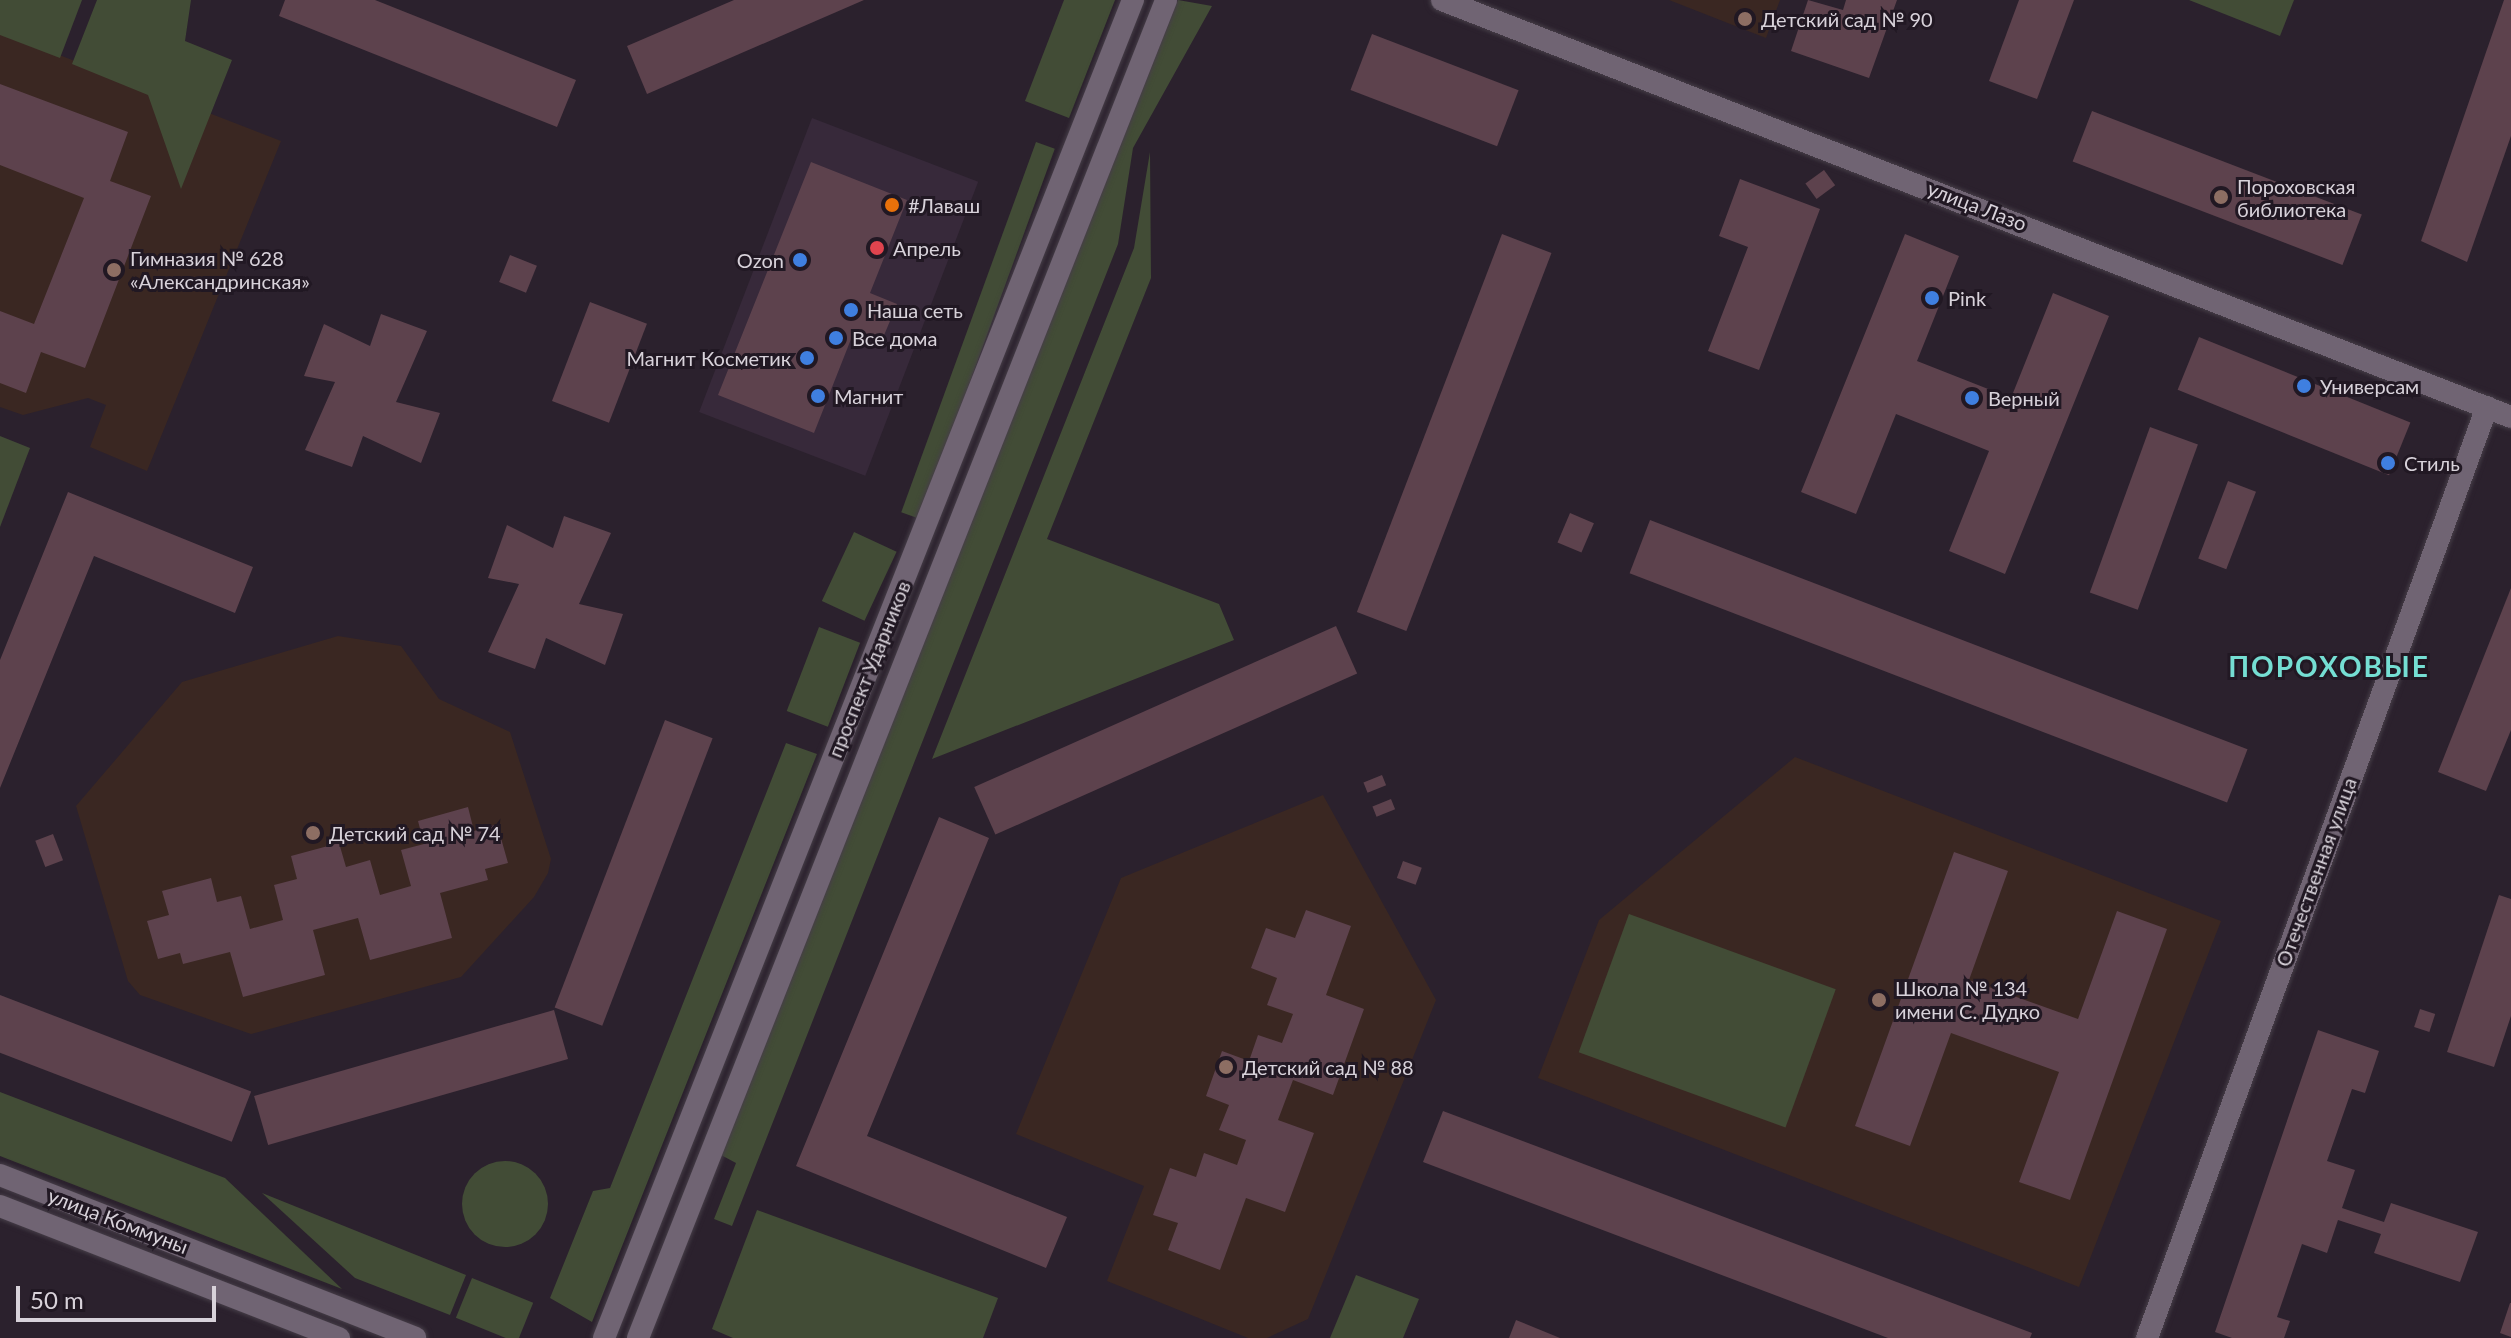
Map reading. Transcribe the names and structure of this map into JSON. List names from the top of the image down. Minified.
{"streets":{"street":["улица Лазо","проспект Ударников","Отечественная улица","улица Коммуны"]},"crossings":[["улица Лазо","Отечественная улица"]],"districts":["ПОРОХОВЫЕ"],"places":["Детский сад № 90","Пороховская библиотека","#Лаваш","Апрель","Ozon","Гимназия № 628 «Александринская»","Pink","Наша сеть","Все дома","Магнит Косметик","Универсам","Магнит","Верный","Стиль","Детский сад № 74","Школа № 134 имени С. Дудко","Детский сад № 88"],"scale_bar":"50 m"}
